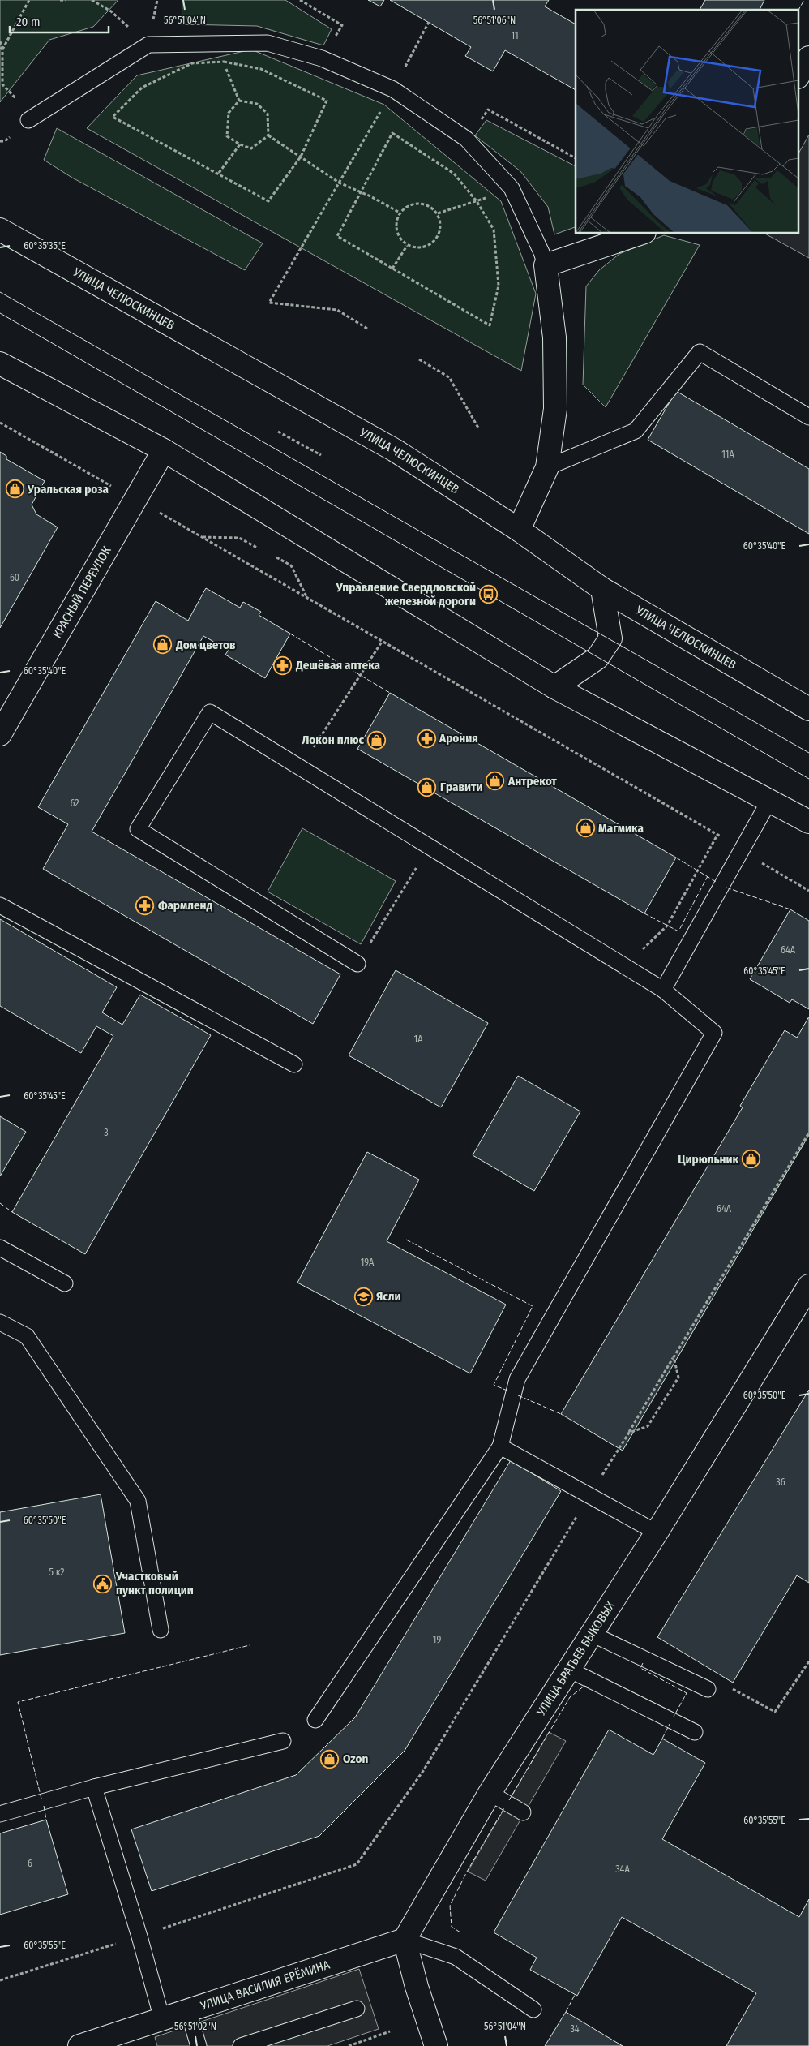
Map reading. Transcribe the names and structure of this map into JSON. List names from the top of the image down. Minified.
{"streets":{"main road":["УЛИЦА ЧЕЛЮСКИНЦЕВ","КРАСНЫЙ ПЕРЕУЛОК","УЛИЦА БРАТЬЕВ БЫКОВЫХ","УЛИЦА ВАСИЛИЯ ЕРЁМИНА"]},"crossings":[["УЛИЦА БРАТЬЕВ БЫКОВЫХ","УЛИЦА ВАСИЛИЯ ЕРЁМИНА"]],"places":{"shop":["Уральская роза","Дом цветов","Локон плюс","Антрекот","Гравити","Магмика","Цирюльник","Ozon"],"bus stop":["Управление Cвердловской железной дороги"],"pharmacy":["Дешёвая аптека","Арония","Фармленд"],"school or university":["Ясли"],"public building":["Участковый пункт полиции"]},"house_numbers":["11","11А","60","62","64А","1А","3","64А","19А","36","5 к2","19","6","34А","34"],"scale_bar":"20 m","coordinates":["56°51'04\"N","56°51'06\"N","60°35'35\"E","60°35'40\"E","60°35'45\"E","60°35'50\"E","60°35'55\"E","56°51'02\"N"]}
